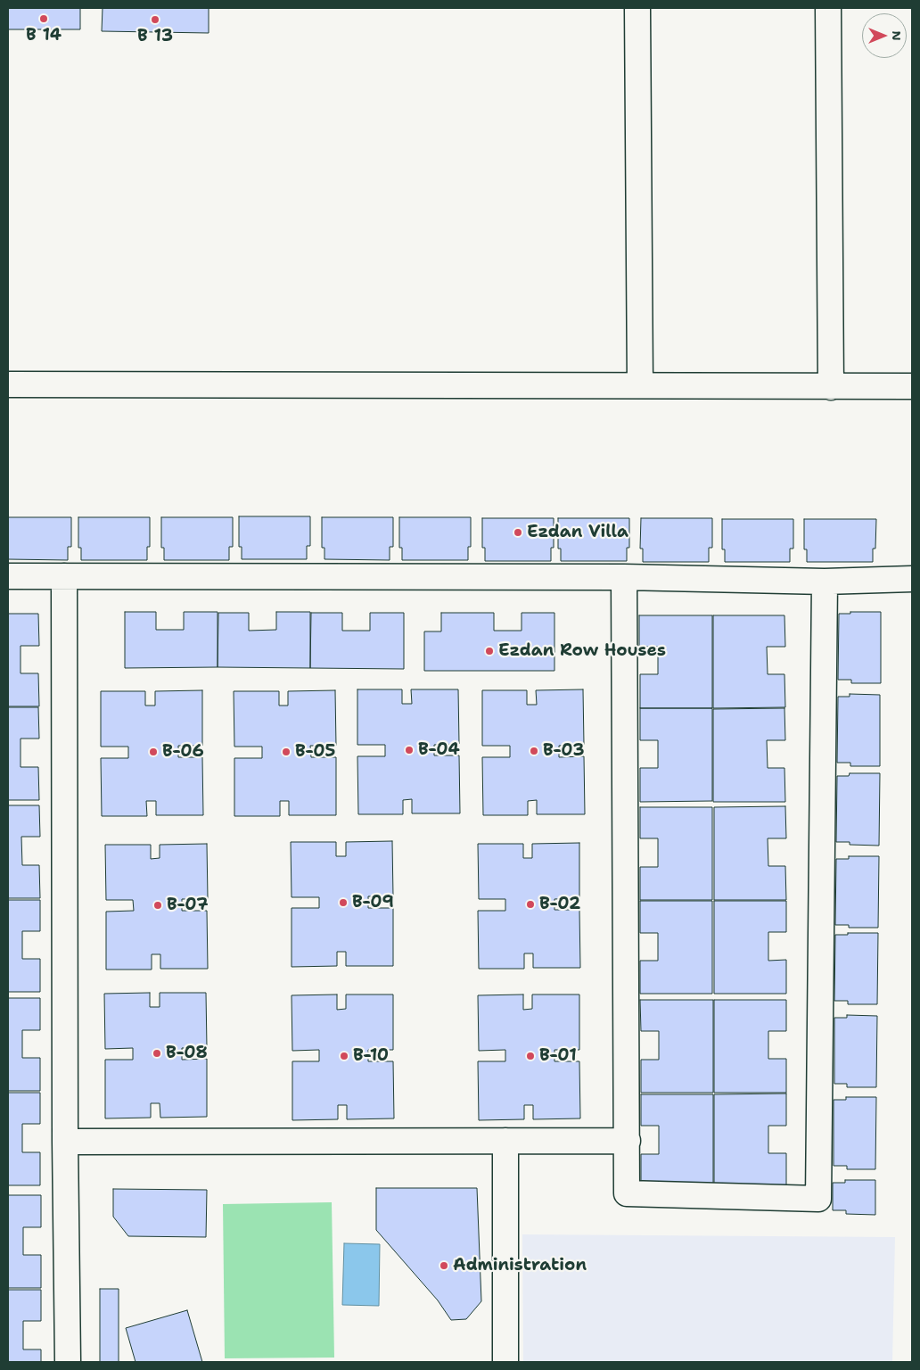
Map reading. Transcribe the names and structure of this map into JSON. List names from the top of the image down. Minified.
{"places":["B 14","B 13","Ezdan Villa","Ezdan Row Houses","B-04","B-03","B-06","B-05","B-09","B-02","B-07","B-08","B-10","B-01","Administration"],"north":"right"}
